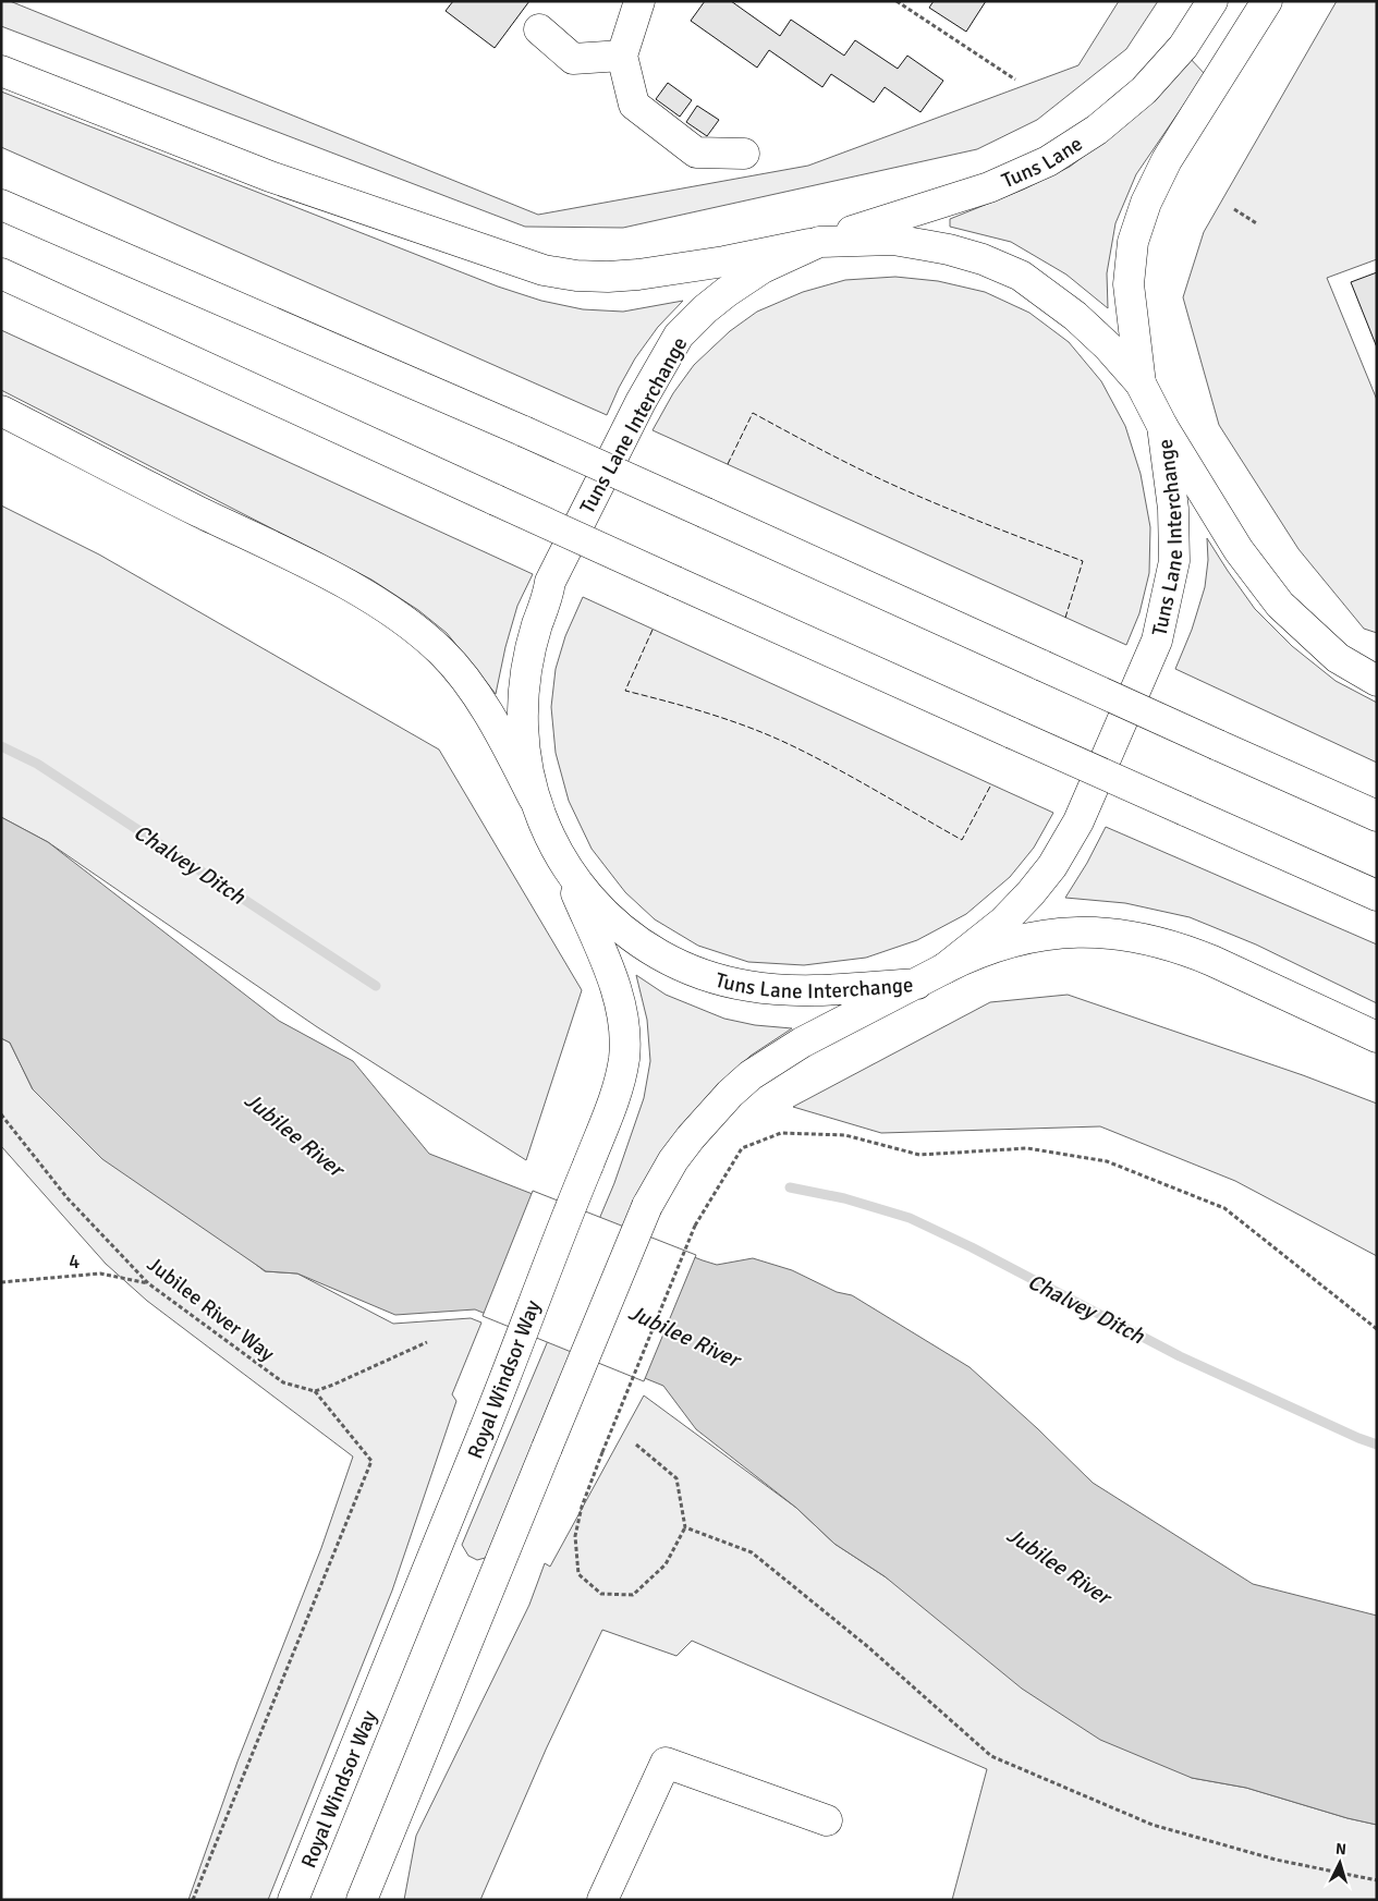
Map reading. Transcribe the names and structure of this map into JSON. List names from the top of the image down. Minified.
{"streets":{"main road":["Tuns Lane","Tuns Lane Interchange","Royal Windsor Way"],"path":["4","Jubilee River Way"]},"crossings":[["Tuns Lane","Tuns Lane Interchange"],["Tuns Lane Interchange","Royal Windsor Way"],["4","Jubilee River Way"]],"water":["Chalvey Ditch","Jubilee River"],"north":"top"}
